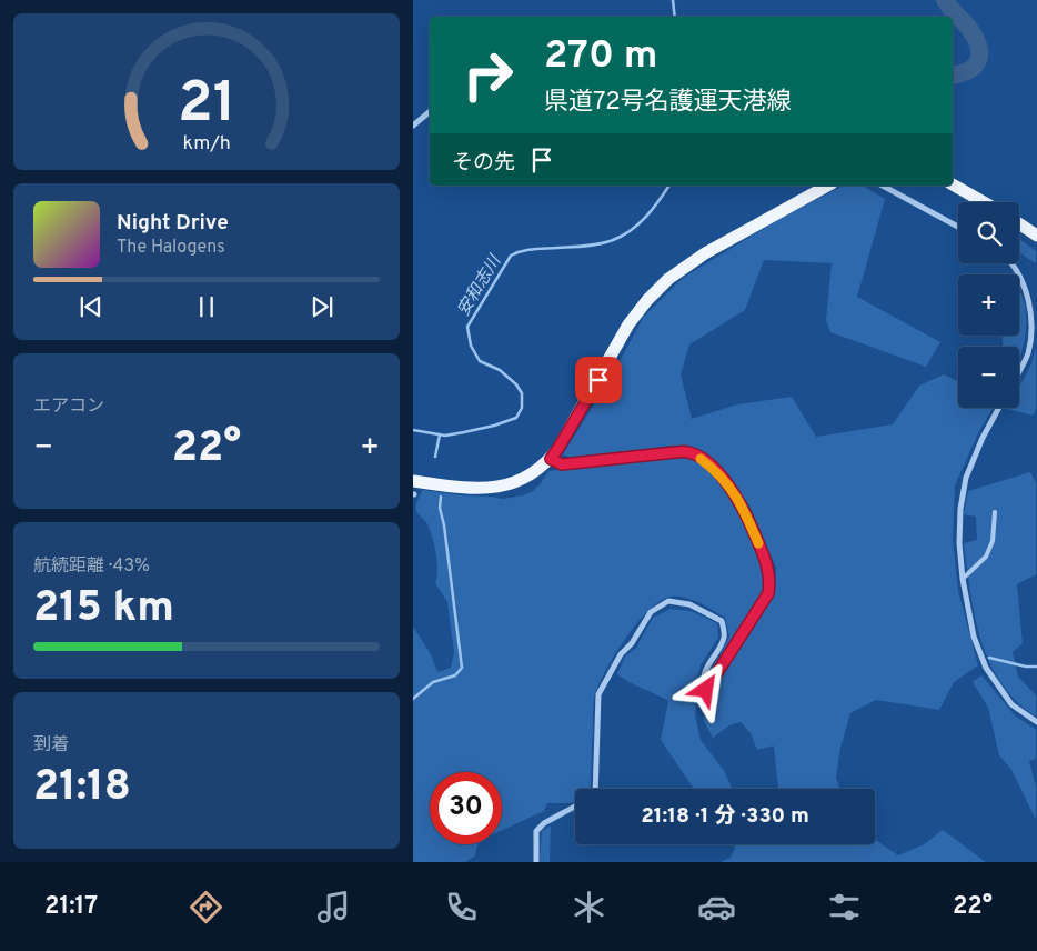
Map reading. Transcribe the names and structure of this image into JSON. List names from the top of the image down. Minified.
{"water":["安和志川"],"page":{"turn":["270 m","県道72号名護運天港線"],"then":"その先","song":["Night Drive","The Halogens"],"map_buttons":["+","−"],"tile":["エアコン",["航続距離 · 43%","215 km"],["到着","21:18"]],"heat":["−","22°","+"],"limit":"30","trip":"21:18 · 1 分 · 330 m","tabs":["21:17","22°"],"gauge":["21","km/h"]}}
